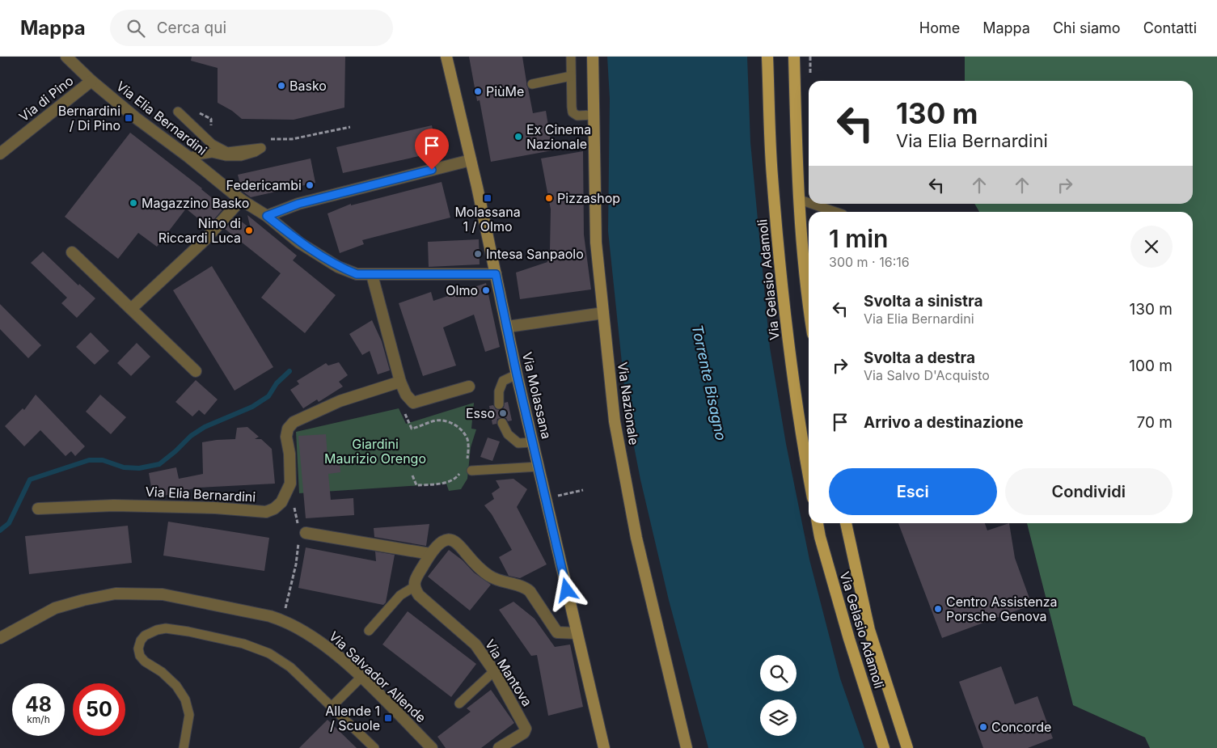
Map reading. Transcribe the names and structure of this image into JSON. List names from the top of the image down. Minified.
{"streets":{"main road":["Via Gelasio Adamoli","Via Molassana","Via Nazionale"],"street":["Via di Pino","Via Elia Bernardini","Via Mantova","Via Salvador Allende"]},"crossings":[["Via di Pino","Via Elia Bernardini"],["Via Elia Bernardini","Via Molassana"]],"water":["Torrente Bisagno"],"parks":["Giardini Maurizio Orengo"],"places":{"other":["Basko","PiùMe","Ex Cinema Nazionale","Federicambi","Pizzashop","Magazzino Basko","Nino di Riccardi Luca","Intesa Sanpaolo","Olmo","Esso","Centro Assistenza Porsche Genova","Concorde"],"transit":["Bernardini / Di Pino","Molassana 1 / Olmo","Allende 1 / Scuole"]},"page":{"header":"Mappa","search":"Cerca qui","nav":["Home","Mappa","Chi siamo","Contatti"],"turn":["130 m","Via Elia Bernardini"],"heading":["1 min","300 m · 16:16"],"list":[{"name":"Svolta a sinistra","note":"Via Elia Bernardini","value":"130 m"},{"name":"Svolta a destra","note":"Via Salvo D'Acquisto","value":"100 m"},{"name":"Arrivo a destinazione","value":"70 m"}],"buttons":["Esci","Condividi"],"speed":"48 km/h","limit":"50"}}
